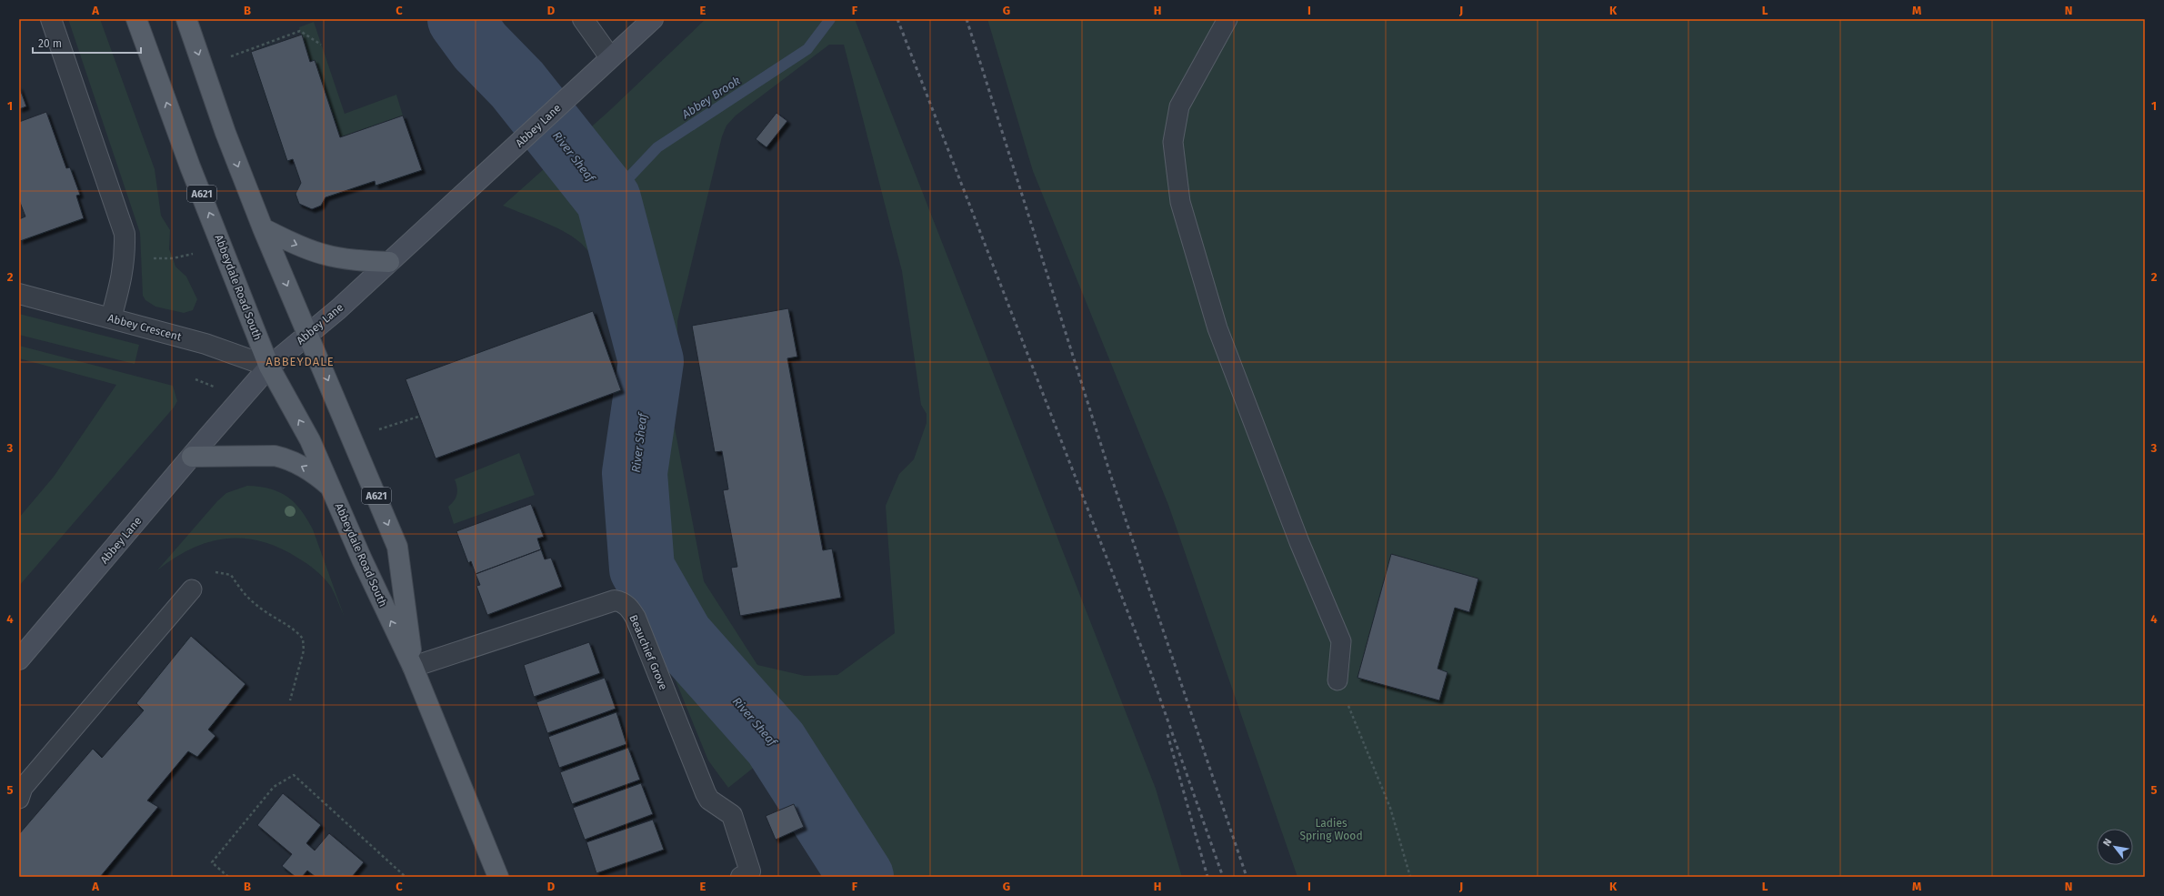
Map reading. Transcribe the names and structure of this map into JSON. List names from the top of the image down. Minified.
{"streets":{"main road":["Abbey Lane","A621","Abbeydale Road South"],"street":["Abbey Crescent","Beauchief Grove"]},"crossings":[["Abbey Lane","Abbeydale Road South"],["Abbey Lane","Abbey Crescent"],["Abbeydale Road South","Abbey Crescent"],["Abbeydale Road South","Beauchief Grove"]],"districts":["ABBEYDALE"],"water":["Abbey Brook","River Sheaf"],"parks":["Ladies Spring Wood"],"scale_bar":"20 m","north":"top left","grid":{"columns":["A","B","C","D","E","F","G","H","I","J","K","L","M","N"],"rows":["1","2","3","4","5"]}}
